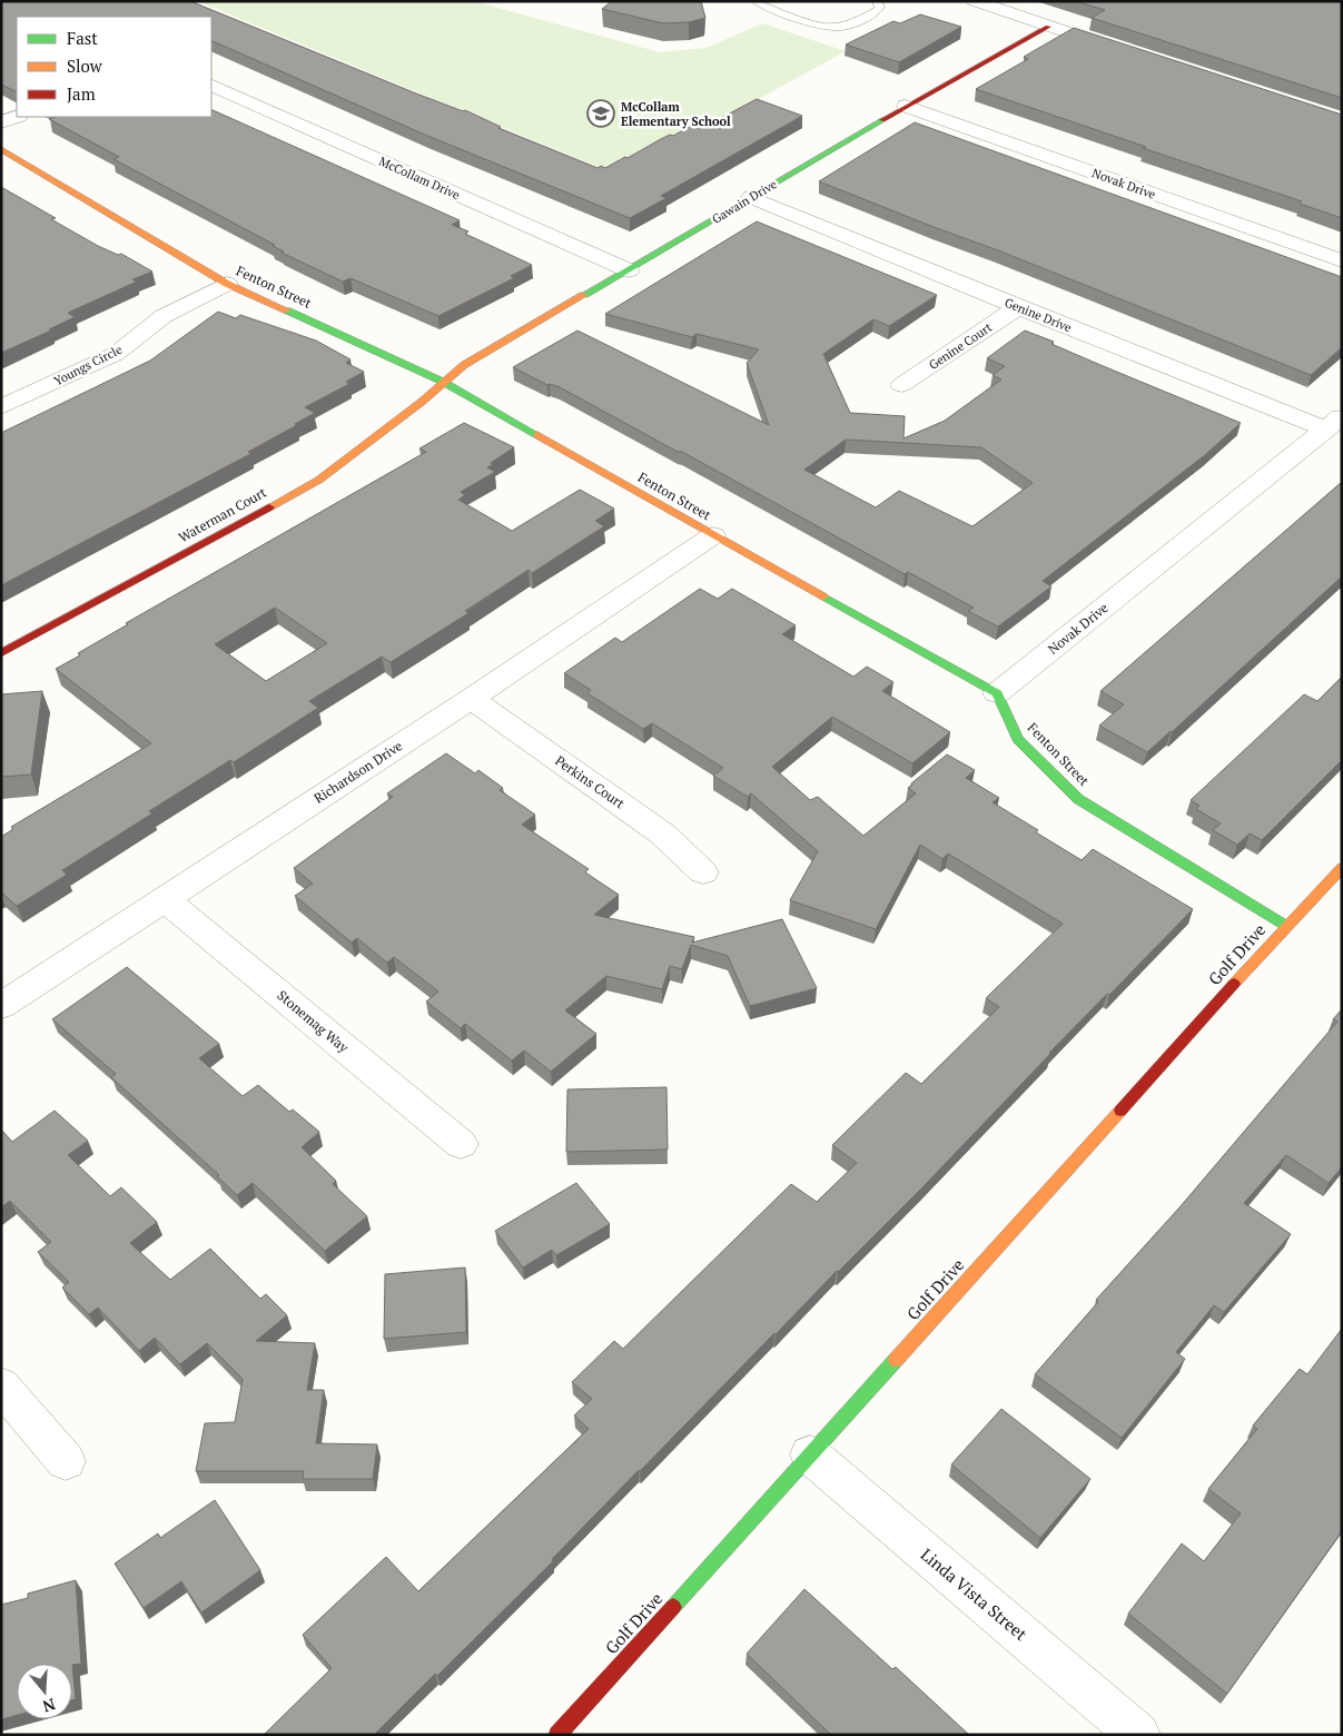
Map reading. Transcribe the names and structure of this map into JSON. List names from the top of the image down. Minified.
{"streets":{"street":["McCollam Drive","Novak Drive","Gawain Drive","Fenton Street","Genine Drive","Genine Court","Youngs Circle","Waterman Court","Richardson Drive","Perkins Court","Golf Drive","Stonemag Way","Linda Vista Street"]},"crossings":[["McCollam Drive","Gawain Drive"],["Novak Drive","Gawain Drive"],["Novak Drive","Fenton Street"],["Novak Drive","Genine Drive"],["Gawain Drive","Fenton Street"],["Gawain Drive","Genine Drive"],["Gawain Drive","Waterman Court"],["Fenton Street","Youngs Circle"],["Fenton Street","Waterman Court"],["Fenton Street","Richardson Drive"],["Fenton Street","Golf Drive"],["Genine Drive","Genine Court"],["Richardson Drive","Perkins Court"],["Richardson Drive","Stonemag Way"],["Golf Drive","Linda Vista Street"]],"places":{"school or university":["McCollam Elementary School"]},"legend":["Fast","Slow","Jam"],"north":"bottom"}
